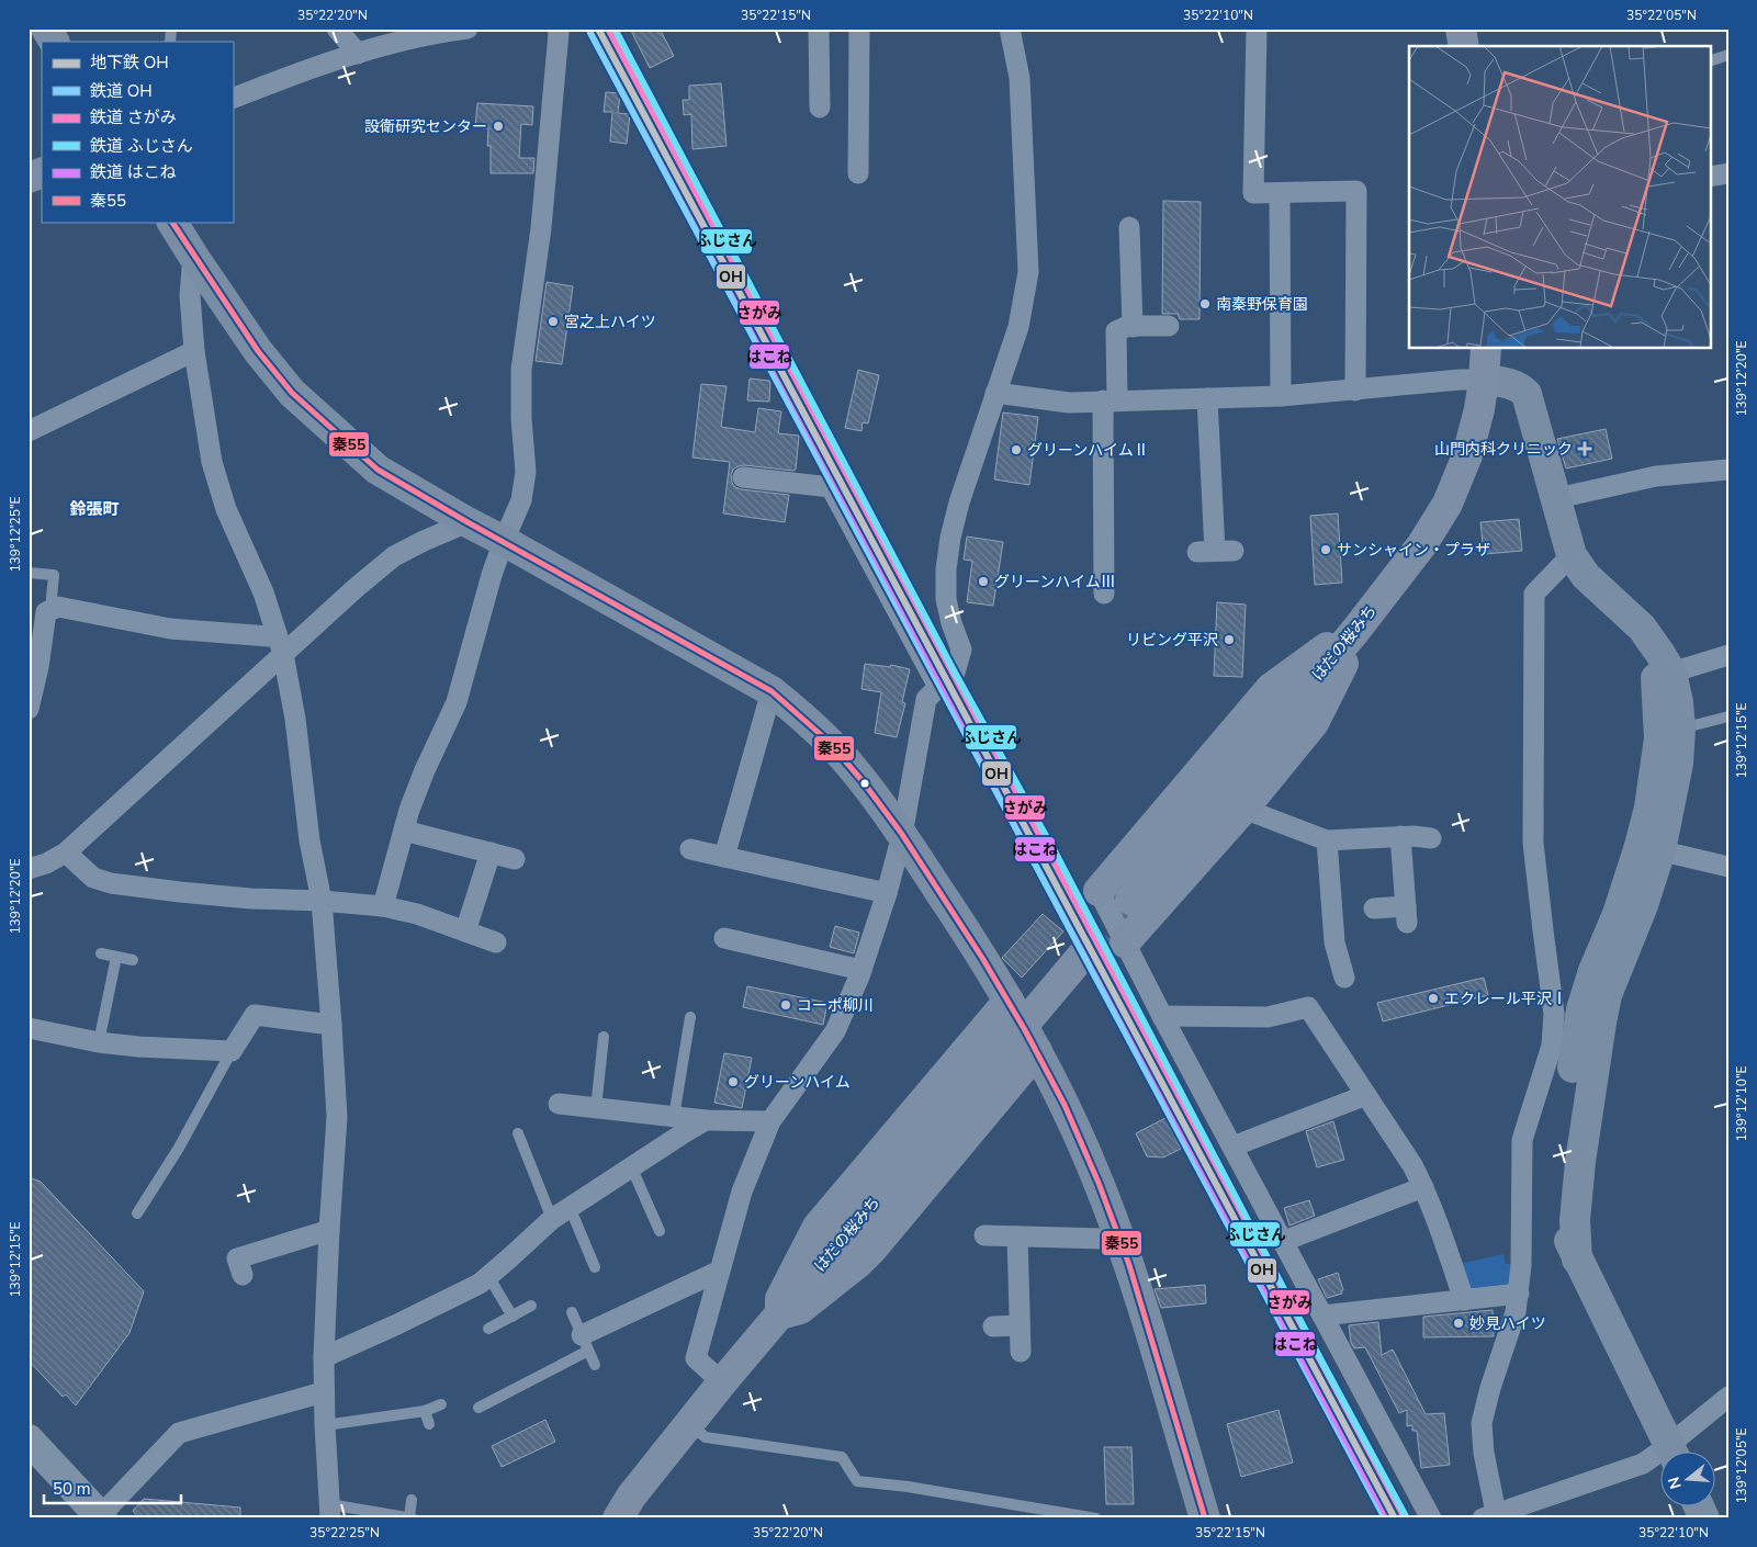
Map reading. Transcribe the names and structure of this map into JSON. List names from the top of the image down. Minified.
{"streets":{"main road":["はだの桜みち"]},"districts":["鈴張町"],"places":{"other":["設衛研究センター","南秦野保育園","宮之上ハイツ","グリーンハイムⅡ","サンシャイン・プラザ","グリーンハイムⅢ","リビング平沢","エクレール平沢Ⅰ","コーポ柳川","グリーンハイム","妙見ハイツ"],"health":["山門内科クリニック"]},"lines":["metro line OH","rail line さがみ","rail line ふじさん","rail line OH","rail line はこね","transit line 秦55"],"legend":["地下鉄 OH","鉄道 OH","鉄道 さがみ","鉄道 ふじさん","鉄道 はこね","秦55"],"scale_bar":"50 m","north":"left","coordinates":["35°22'20\"N","35°22'15\"N","35°22'10\"N","35°22'05\"N","139°12'20\"E","139°12'25\"E","139°12'15\"E","139°12'10\"E","139°12'05\"E","35°22'25\"N"]}
